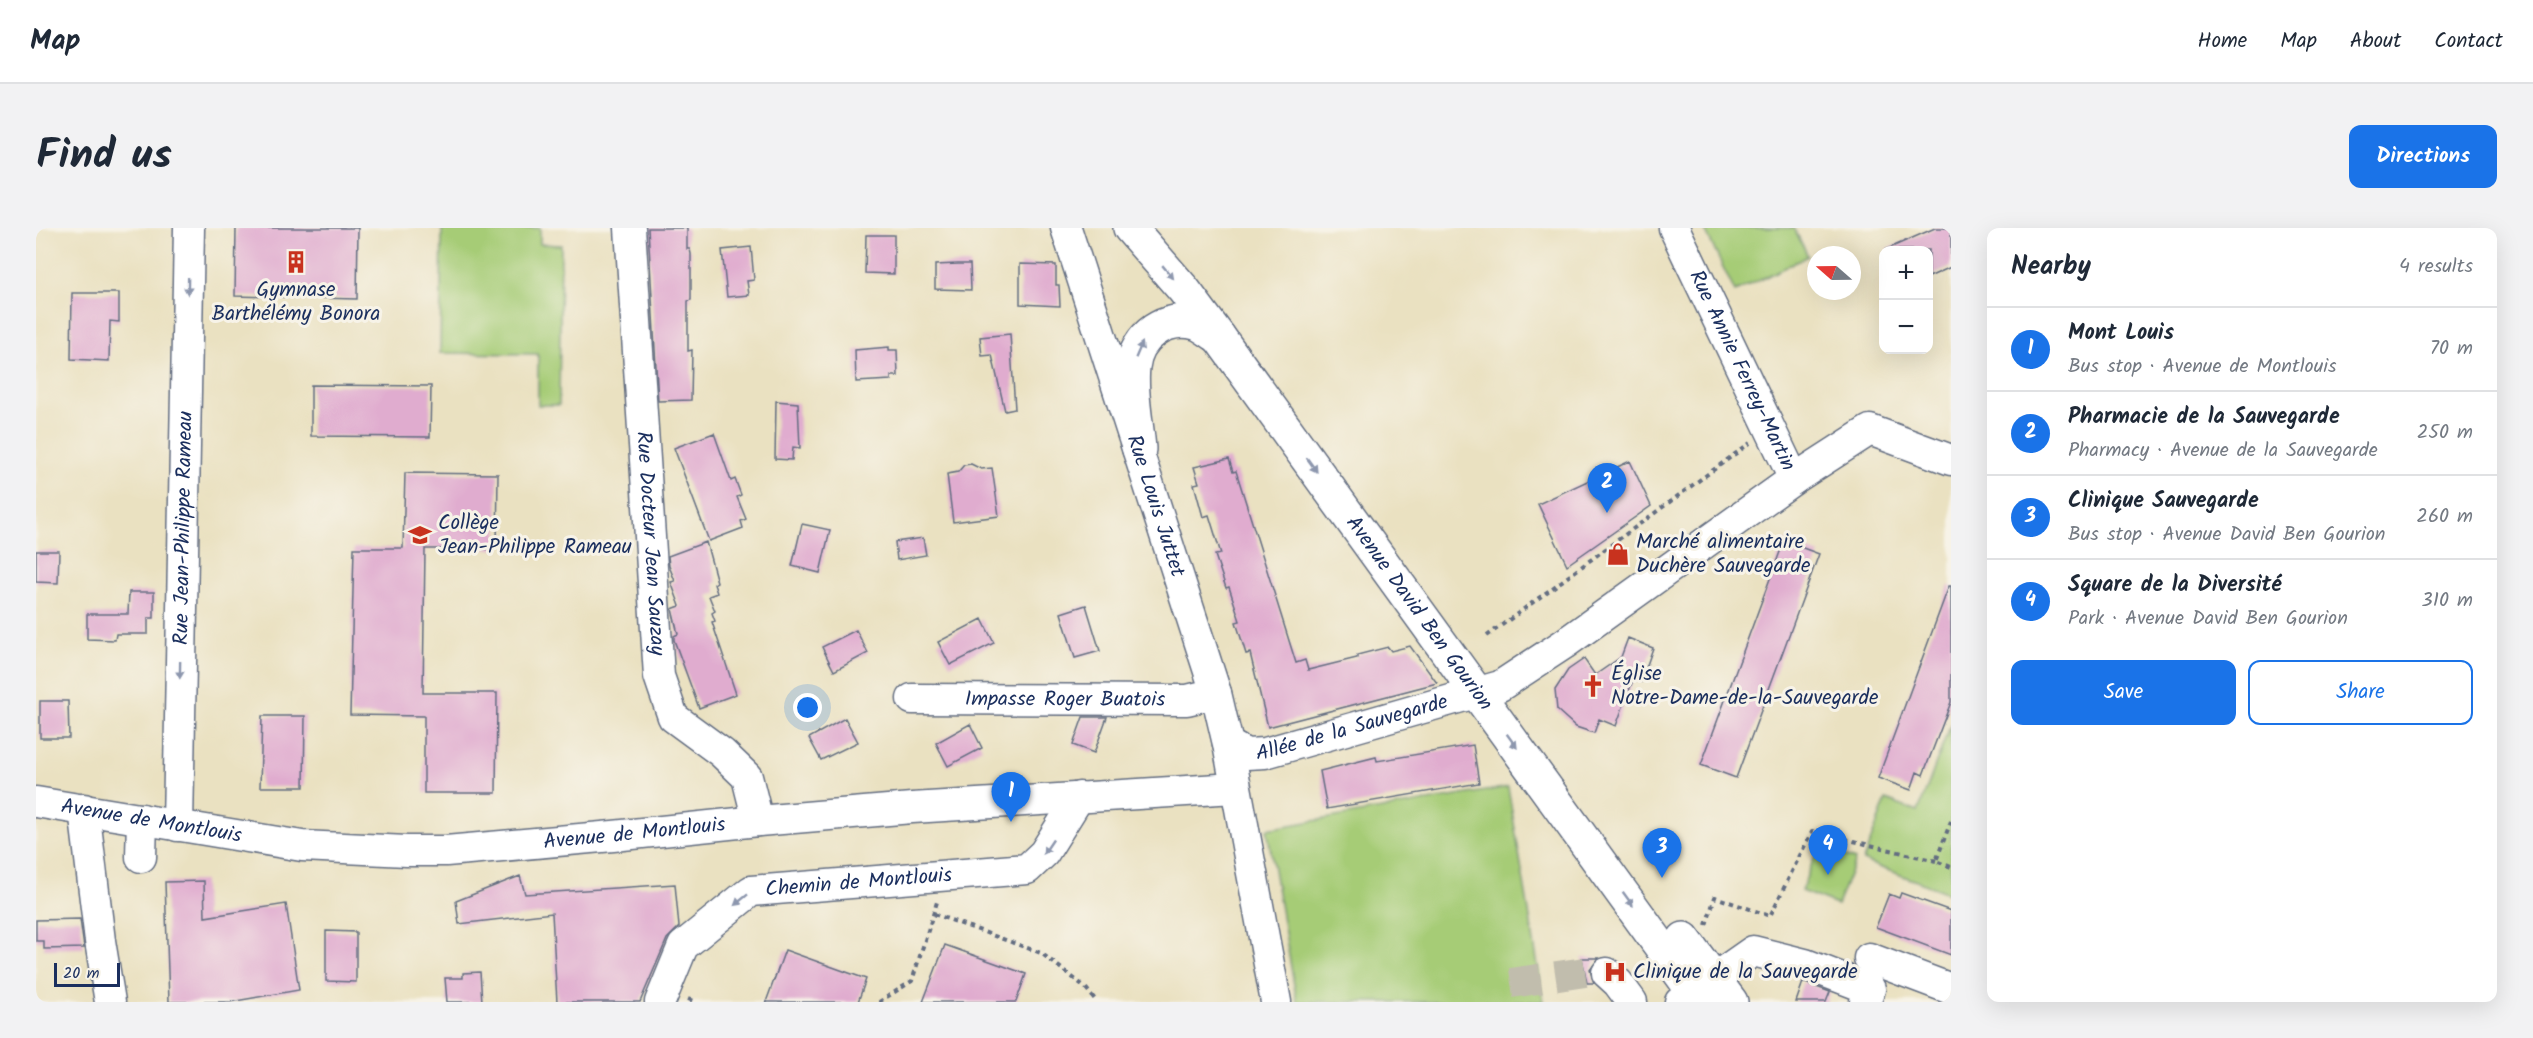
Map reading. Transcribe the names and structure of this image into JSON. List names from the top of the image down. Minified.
{"streets":{"main road":["Avenue David Ben Gourion"],"street":["Rue Annie Ferrey-Martin","Rue Louis Juttet","Rue Jean-Philippe Rameau","Rue Docteur Jean Sauzay","Impasse Roger Buatois","Allée de la Sauvegarde","Avenue de Montlouis","Chemin de Montlouis"]},"crossings":[["Rue Annie Ferrey-Martin","Allée de la Sauvegarde"],["Rue Louis Juttet","Impasse Roger Buatois"],["Rue Louis Juttet","Allée de la Sauvegarde"],["Rue Louis Juttet","Avenue de Montlouis"],["Rue Jean-Philippe Rameau","Avenue de Montlouis"],["Rue Docteur Jean Sauzay","Avenue de Montlouis"],["Avenue David Ben Gourion","Allée de la Sauvegarde"],["Avenue de Montlouis","Chemin de Montlouis"]],"one_way":["Rue Jean-Philippe Rameau","Chemin de Montlouis"],"places":{"building":["Gymnase Barthélémy Bonora"],"school or university":["Collège Jean-Philippe Rameau"],"shop":["Marché alimentaire Duchère Sauvegarde"],"church":["Église Notre-Dame-de-la-Sauvegarde"],"hospital":["Clinique de la Sauvegarde"]},"scale_bar":"20 m","north":"left","page":{"header":"Map","nav":["Home","Map","About","Contact"],"title":"Find us","buttons":["Directions",["Save","Share"]],"heading":["Nearby","4 results"],"map_buttons":["+","−"],"list":[{"mark":"1","name":"Mont Louis","note":"Bus stop · Avenue de Montlouis","value":"70 m"},{"mark":"2","name":"Pharmacie de la Sauvegarde","note":"Pharmacy · Avenue de la Sauvegarde","value":"250 m"},{"mark":"3","name":"Clinique Sauvegarde","note":"Bus stop · Avenue David Ben Gourion","value":"260 m"},{"mark":"4","name":"Square de la Diversité","note":"Park · Avenue David Ben Gourion","value":"310 m"}],"pins":["2","1","4","3"],"scale":"20 m"}}
